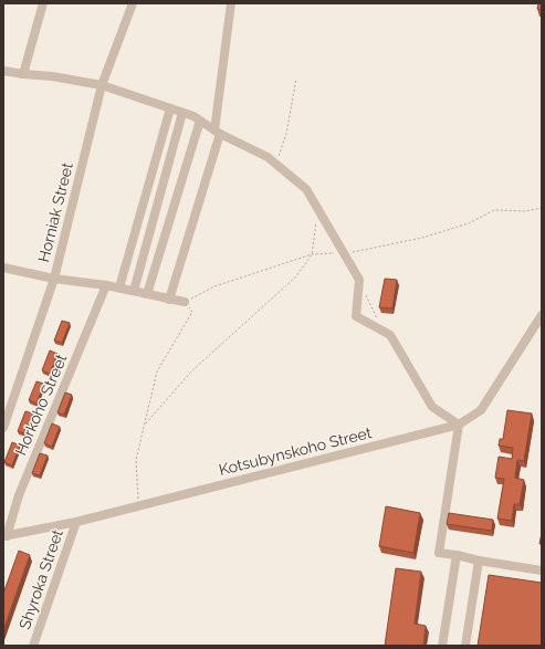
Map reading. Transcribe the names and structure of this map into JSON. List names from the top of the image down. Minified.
{"streets":{"street":["Horniak Street","Horkoho Street","Kotsubynskoho Street","Shyroka Street"]},"crossings":[["Horkoho Street","Kotsubynskoho Street"],["Kotsubynskoho Street","Shyroka Street"]]}
